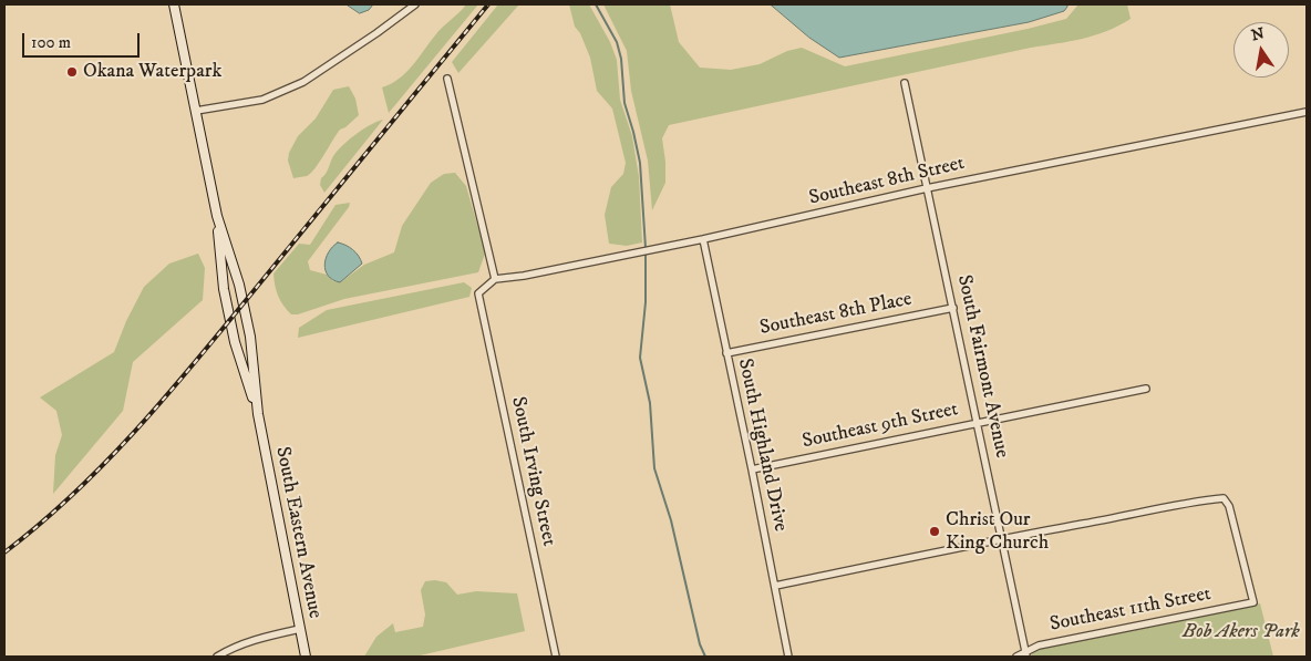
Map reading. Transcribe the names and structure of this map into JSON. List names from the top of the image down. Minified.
{"streets":{"main road":["South Eastern Avenue"],"street":["Southeast 8th Street","Southeast 8th Place","South Fairmont Avenue","Southeast 9th Street","South Highland Drive","South Irving Street","Southeast 11th Street"]},"crossings":[["Southeast 8th Street","South Fairmont Avenue"],["Southeast 8th Street","South Highland Drive"],["Southeast 8th Street","South Irving Street"],["Southeast 8th Place","South Fairmont Avenue"],["Southeast 8th Place","South Highland Drive"],["South Fairmont Avenue","Southeast 9th Street"],["South Fairmont Avenue","Southeast 11th Street"],["Southeast 9th Street","South Highland Drive"]],"parks":["Bob Akers Park"],"places":["Okana Waterpark","Christ Our King Church"],"scale_bar":"100 m","north":"top"}
